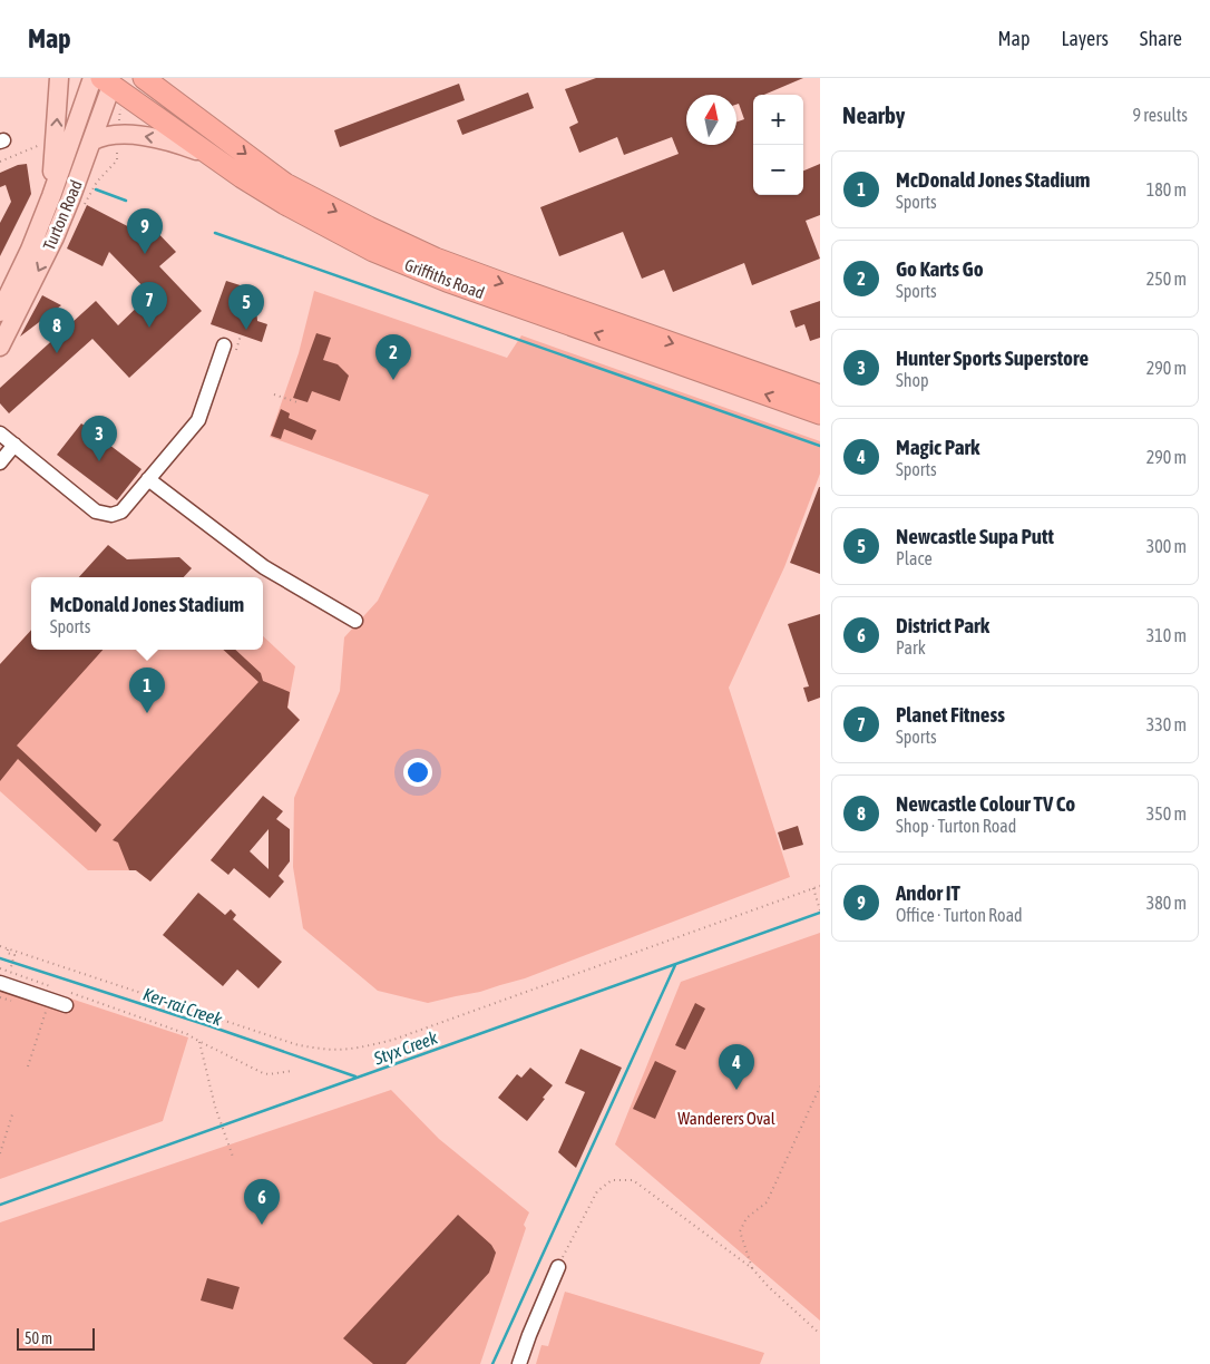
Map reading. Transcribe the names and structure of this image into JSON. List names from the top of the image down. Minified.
{"streets":{"highway":["Griffiths Road"],"main road":["Turton Road"]},"crossings":[["Turton Road","Griffiths Road"]],"water":["Ker-rai Creek","Styx Creek"],"parks":["Wanderers Oval"],"scale_bar":"50 m","north":"top","page":{"header":"Map","nav":["Map","Layers","Share"],"heading":["Nearby","9 results"],"map_buttons":["+","−"],"list":[{"mark":"1","name":"McDonald Jones Stadium","note":"Sports","value":"180 m"},{"mark":"2","name":"Go Karts Go","note":"Sports","value":"250 m"},{"mark":"3","name":"Hunter Sports Superstore","note":"Shop","value":"290 m"},{"mark":"4","name":"Magic Park","note":"Sports","value":"290 m"},{"mark":"5","name":"Newcastle Supa Putt","note":"Place","value":"300 m"},{"mark":"6","name":"District Park","note":"Park","value":"310 m"},{"mark":"7","name":"Planet Fitness","note":"Sports","value":"330 m"},{"mark":"8","name":"Newcastle Colour TV Co","note":"Shop · Turton Road","value":"350 m"},{"mark":"9","name":"Andor IT","note":"Office · Turton Road","value":"380 m"}],"pins":["9","7","5","8","2","3","1","4","6"],"popup":["McDonald Jones Stadium","Sports"],"scale":"50 m"}}
